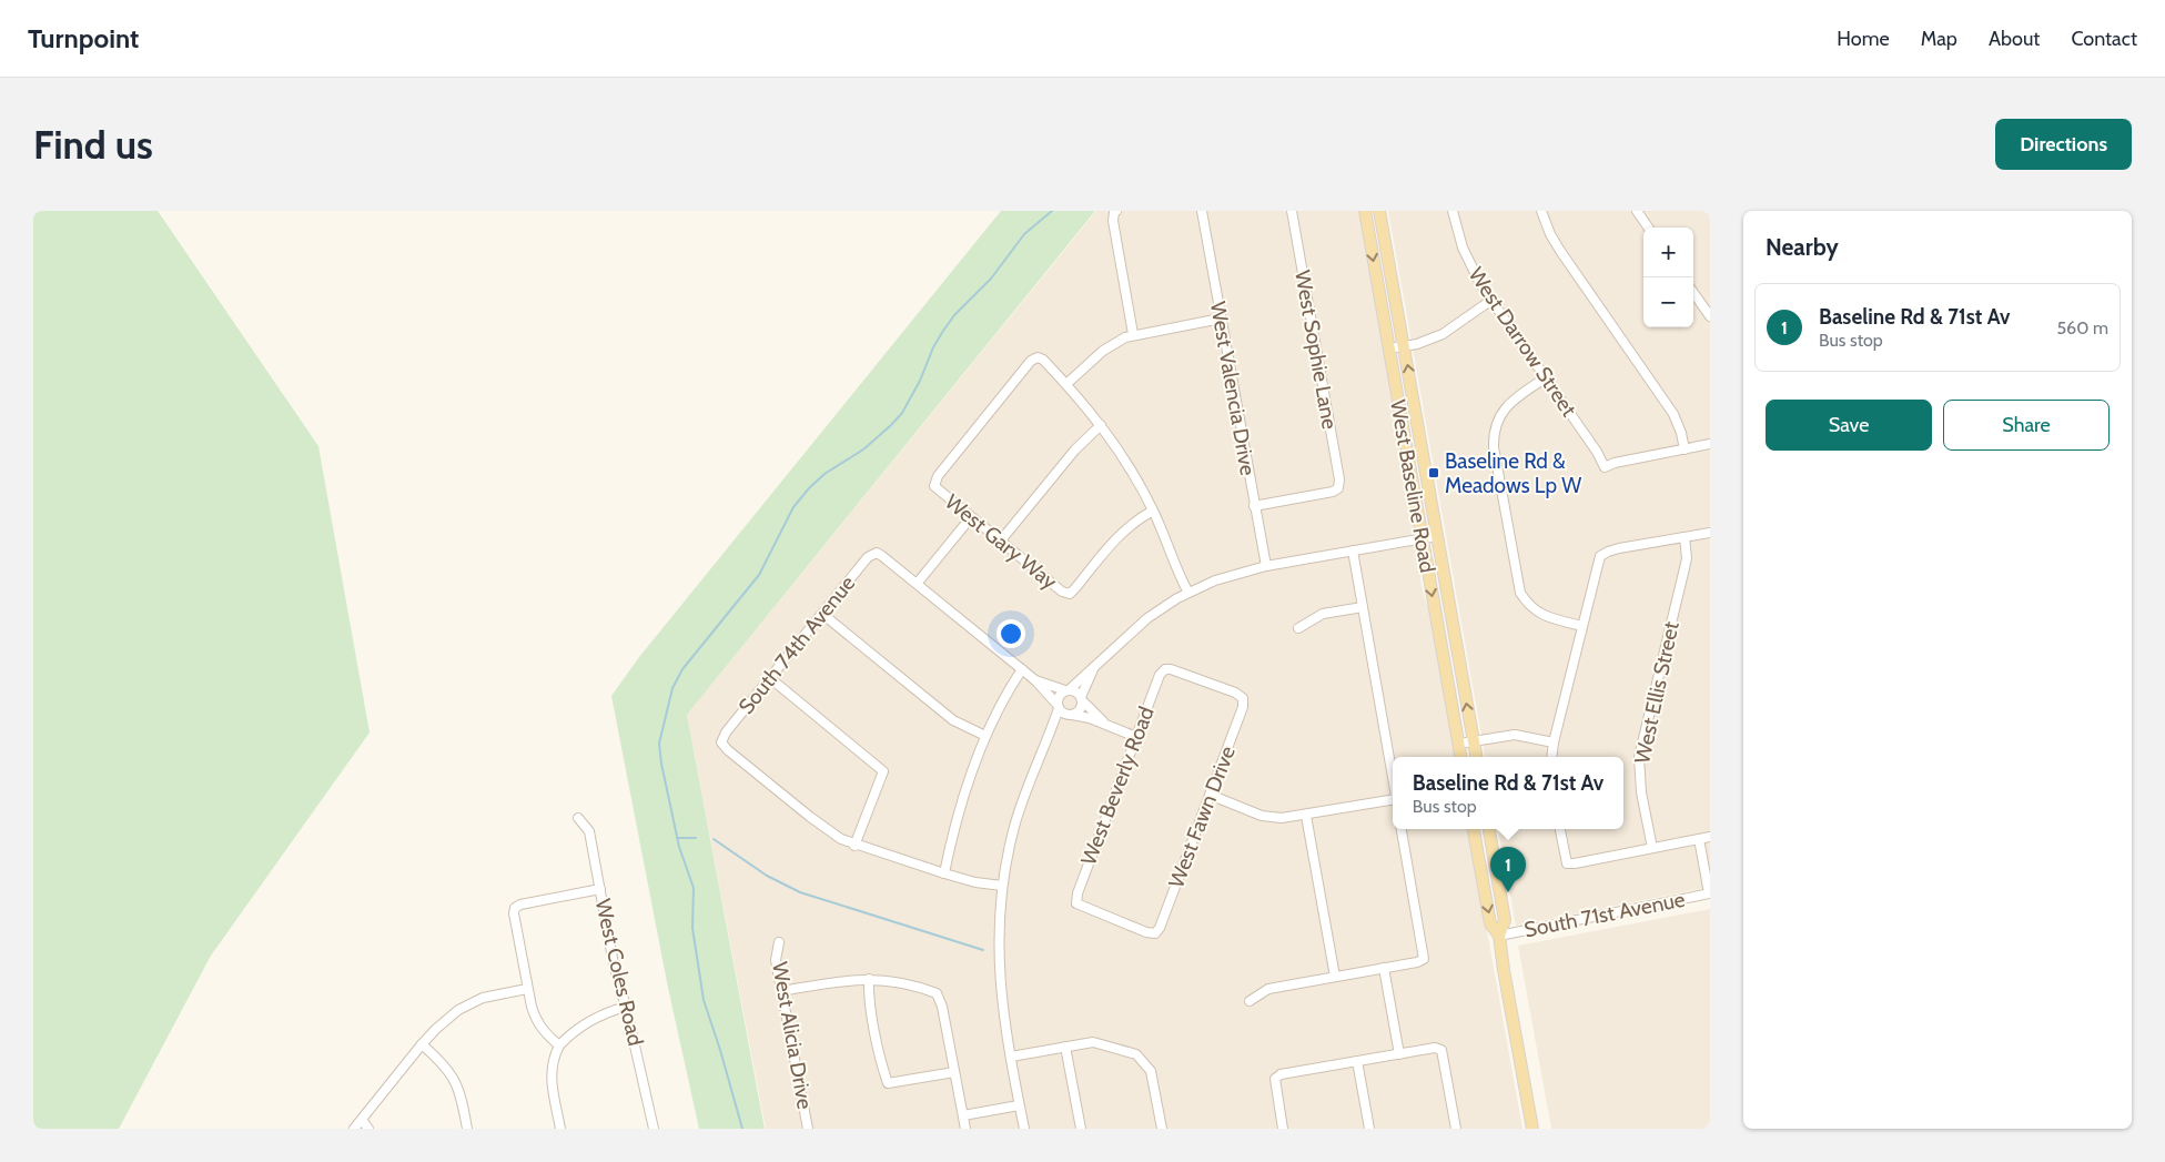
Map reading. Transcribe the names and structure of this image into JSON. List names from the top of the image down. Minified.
{"streets":{"main road":["West Baseline Road"],"street":["West Darrow Street","West Sophie Lane","West Valencia Drive","West Gary Way","South 74th Avenue","West Ellis Street","West Beverly Road","West Fawn Drive","South 71st Avenue","West Coles Road","West Alicia Drive"]},"crossings":[["West Sophie Lane","West Valencia Drive"],["West Beverly Road","West Fawn Drive"]],"places":{"transit":["Baseline Rd & Meadows Lp W"]},"page":{"header":"Turnpoint","nav":["Home","Map","About","Contact"],"buttons":["Directions",["Save","Share"]],"title":"Find us","heading":"Nearby","map_buttons":["+","−"],"list":[{"mark":"1","name":"Baseline Rd & 71st Av","note":"Bus stop","value":"560 m"}],"popup":["Baseline Rd & 71st Av","Bus stop"],"pins":"1"}}
